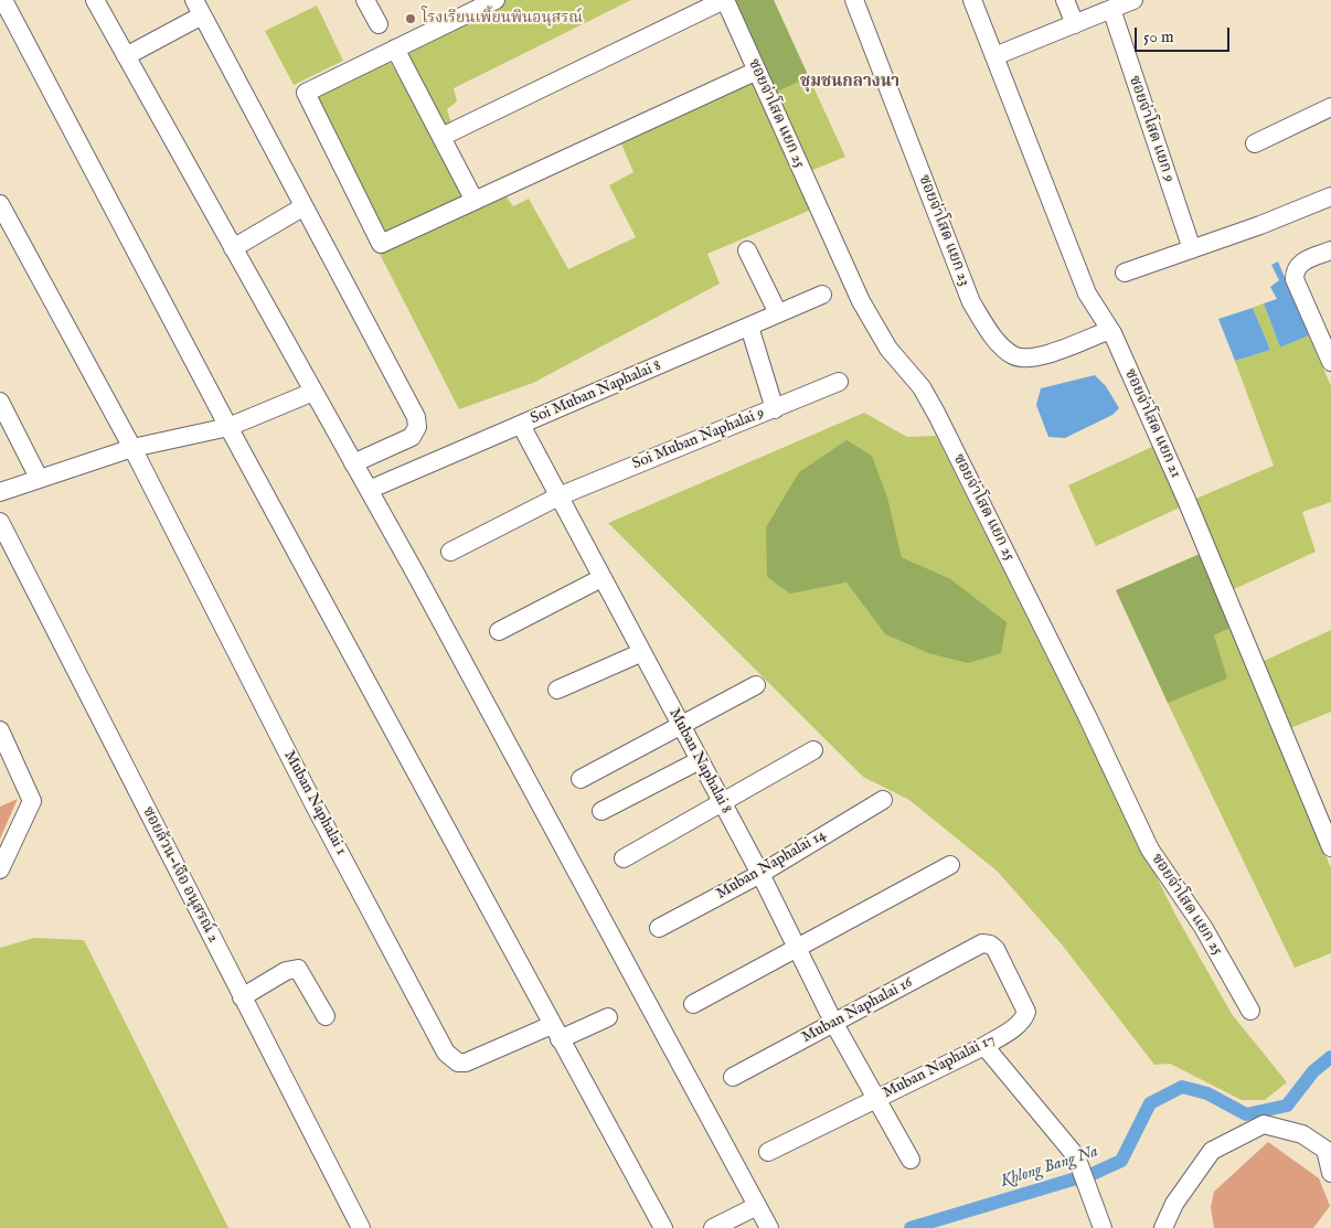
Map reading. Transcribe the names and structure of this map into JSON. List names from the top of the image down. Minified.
{"streets":{"street":["ซอยจ่าโสด แยก 25","ซอยจ่าโสด แยก 9","ซอยจ่าโสด แยก 23","Soi Muban Naphalai 8","ซอยจ่าโสด แยก 21","Soi Muban Naphalai 9","Muban Naphalai 8","Muban Naphalai 1","Muban Naphalai 14","ซอยล้วน-เจือ อนุสรณ์ 2","Muban Naphalai 16","Muban Naphalai 17"]},"crossings":[["ซอยจ่าโสด แยก 23","ซอยจ่าโสด แยก 21"],["Soi Muban Naphalai 8","Muban Naphalai 8"],["Soi Muban Naphalai 9","Muban Naphalai 8"],["Muban Naphalai 8","Muban Naphalai 14"],["Muban Naphalai 8","Muban Naphalai 16"],["Muban Naphalai 8","Muban Naphalai 17"],["Muban Naphalai 16","Muban Naphalai 17"]],"districts":["ชุมชนกลางนา"],"water":["Khlong Bang Na"],"places":["โรงเรียนเพี้ยนพินอนุสรณ์"],"scale_bar":"50 m"}
